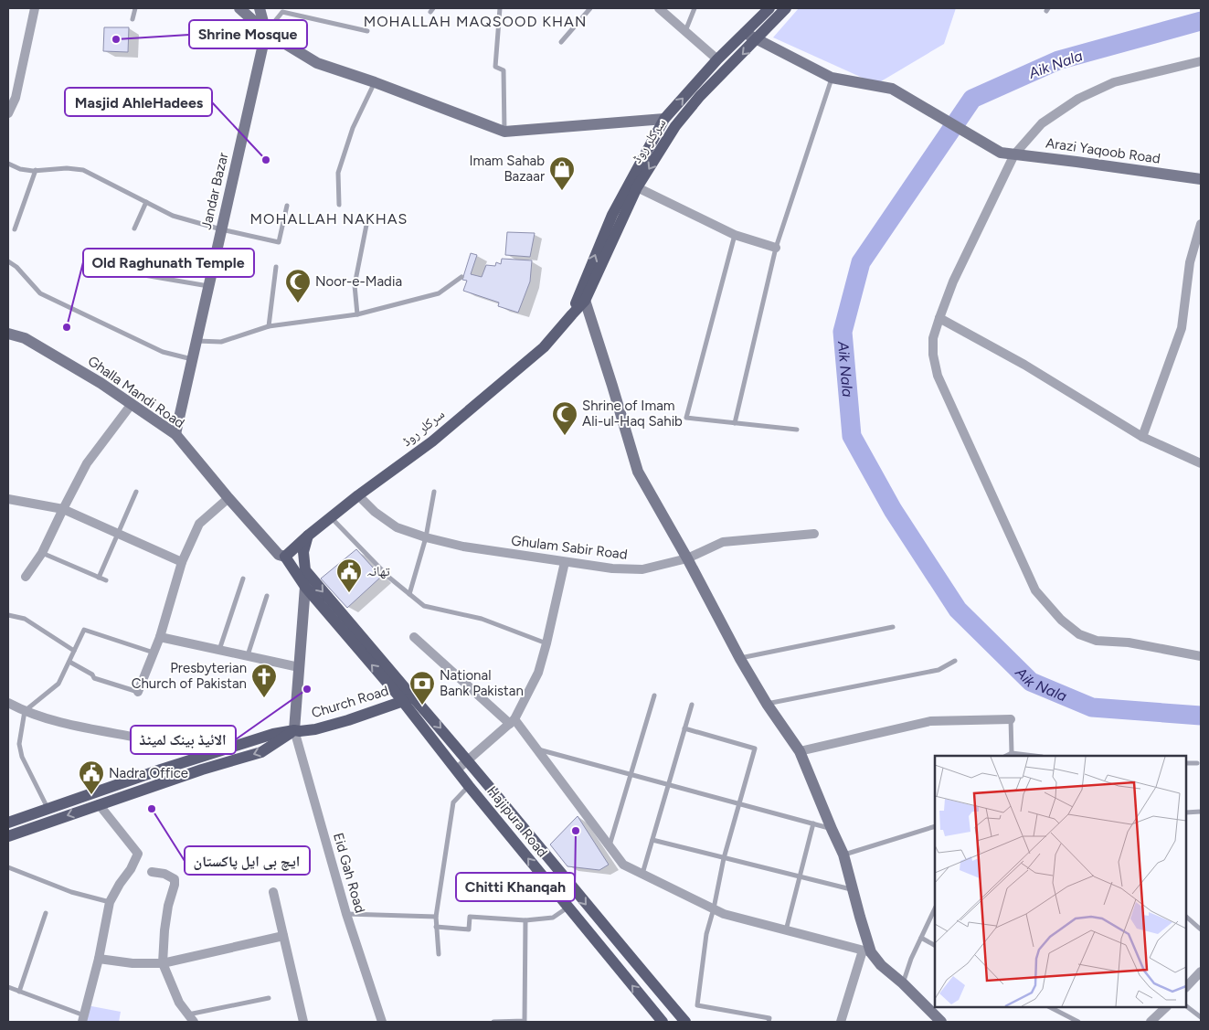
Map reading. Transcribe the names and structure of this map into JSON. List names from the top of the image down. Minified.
{"streets":{"main road":["سرکلر روڈ","Church Road","Hajipura Road"],"street":["Arazi Yaqoob Road","Jandar Bazar","Ghalla Mandi Road","Ghulam Sabir Road","Eid Gah Road"]},"crossings":[["سرکلر روڈ","Ghalla Mandi Road"],["سرکلر روڈ","Ghulam Sabir Road"],["سرکلر روڈ","Hajipura Road"],["Jandar Bazar","Ghalla Mandi Road"],["Ghalla Mandi Road","Hajipura Road"],["Church Road","Hajipura Road"],["Church Road","Eid Gah Road"]],"districts":["MOHALLAH MAQSOOD KHAN","MOHALLAH NAKHAS"],"water":["Aik Nala"],"places":{"other":["Shrine Mosque","Masjid AhleHadees","Old Raghunath Temple","الائیڈ بینک لمیٹڈ","ایچ بی ایل پاکستان","Chitti Khanqah"],"shop":["Imam Sahab Bazaar"],"mosque":["Noor-e-Madia","Shrine of Imam Ali-ul-Haq Sahib"],"public building":["تھانہ","Nadra Office"],"church":["Presbyterian Church of Pakistan"],"bank":["National Bank Pakistan"]}}
